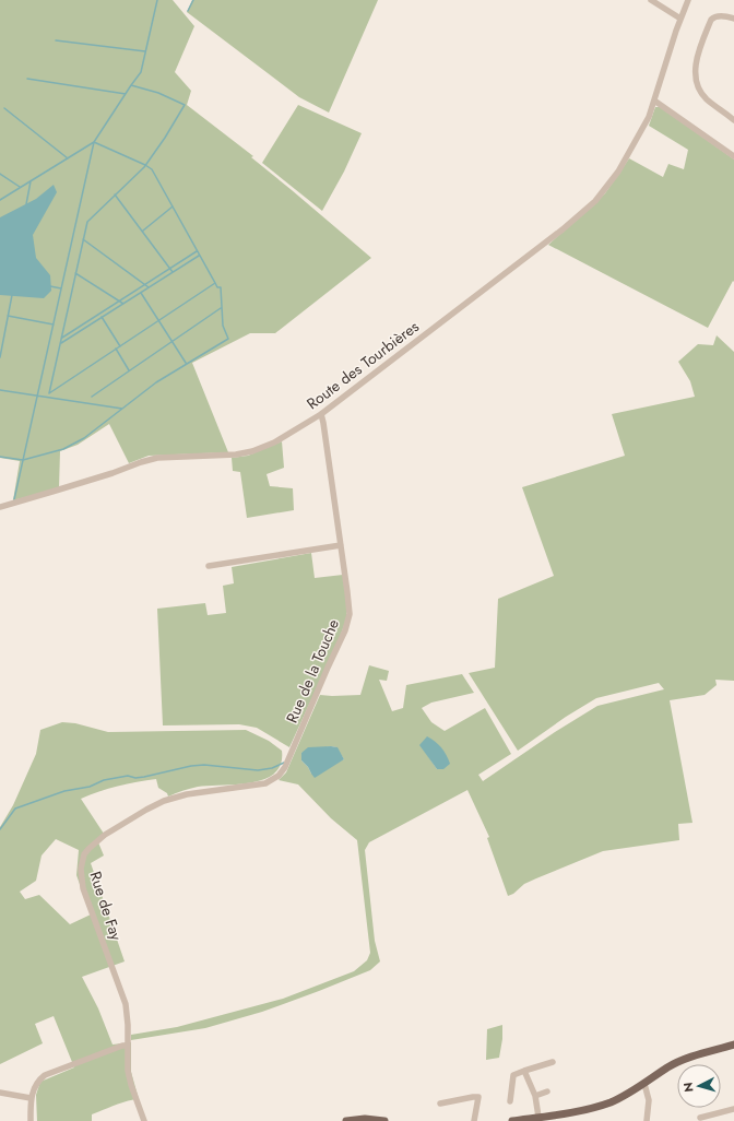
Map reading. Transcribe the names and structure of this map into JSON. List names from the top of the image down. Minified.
{"streets":{"street":["Route des Tourbières","Rue de la Touche","Rue de Fay"]},"crossings":[["Route des Tourbières","Rue de la Touche"],["Rue de la Touche","Rue de Fay"]],"north":"left"}
